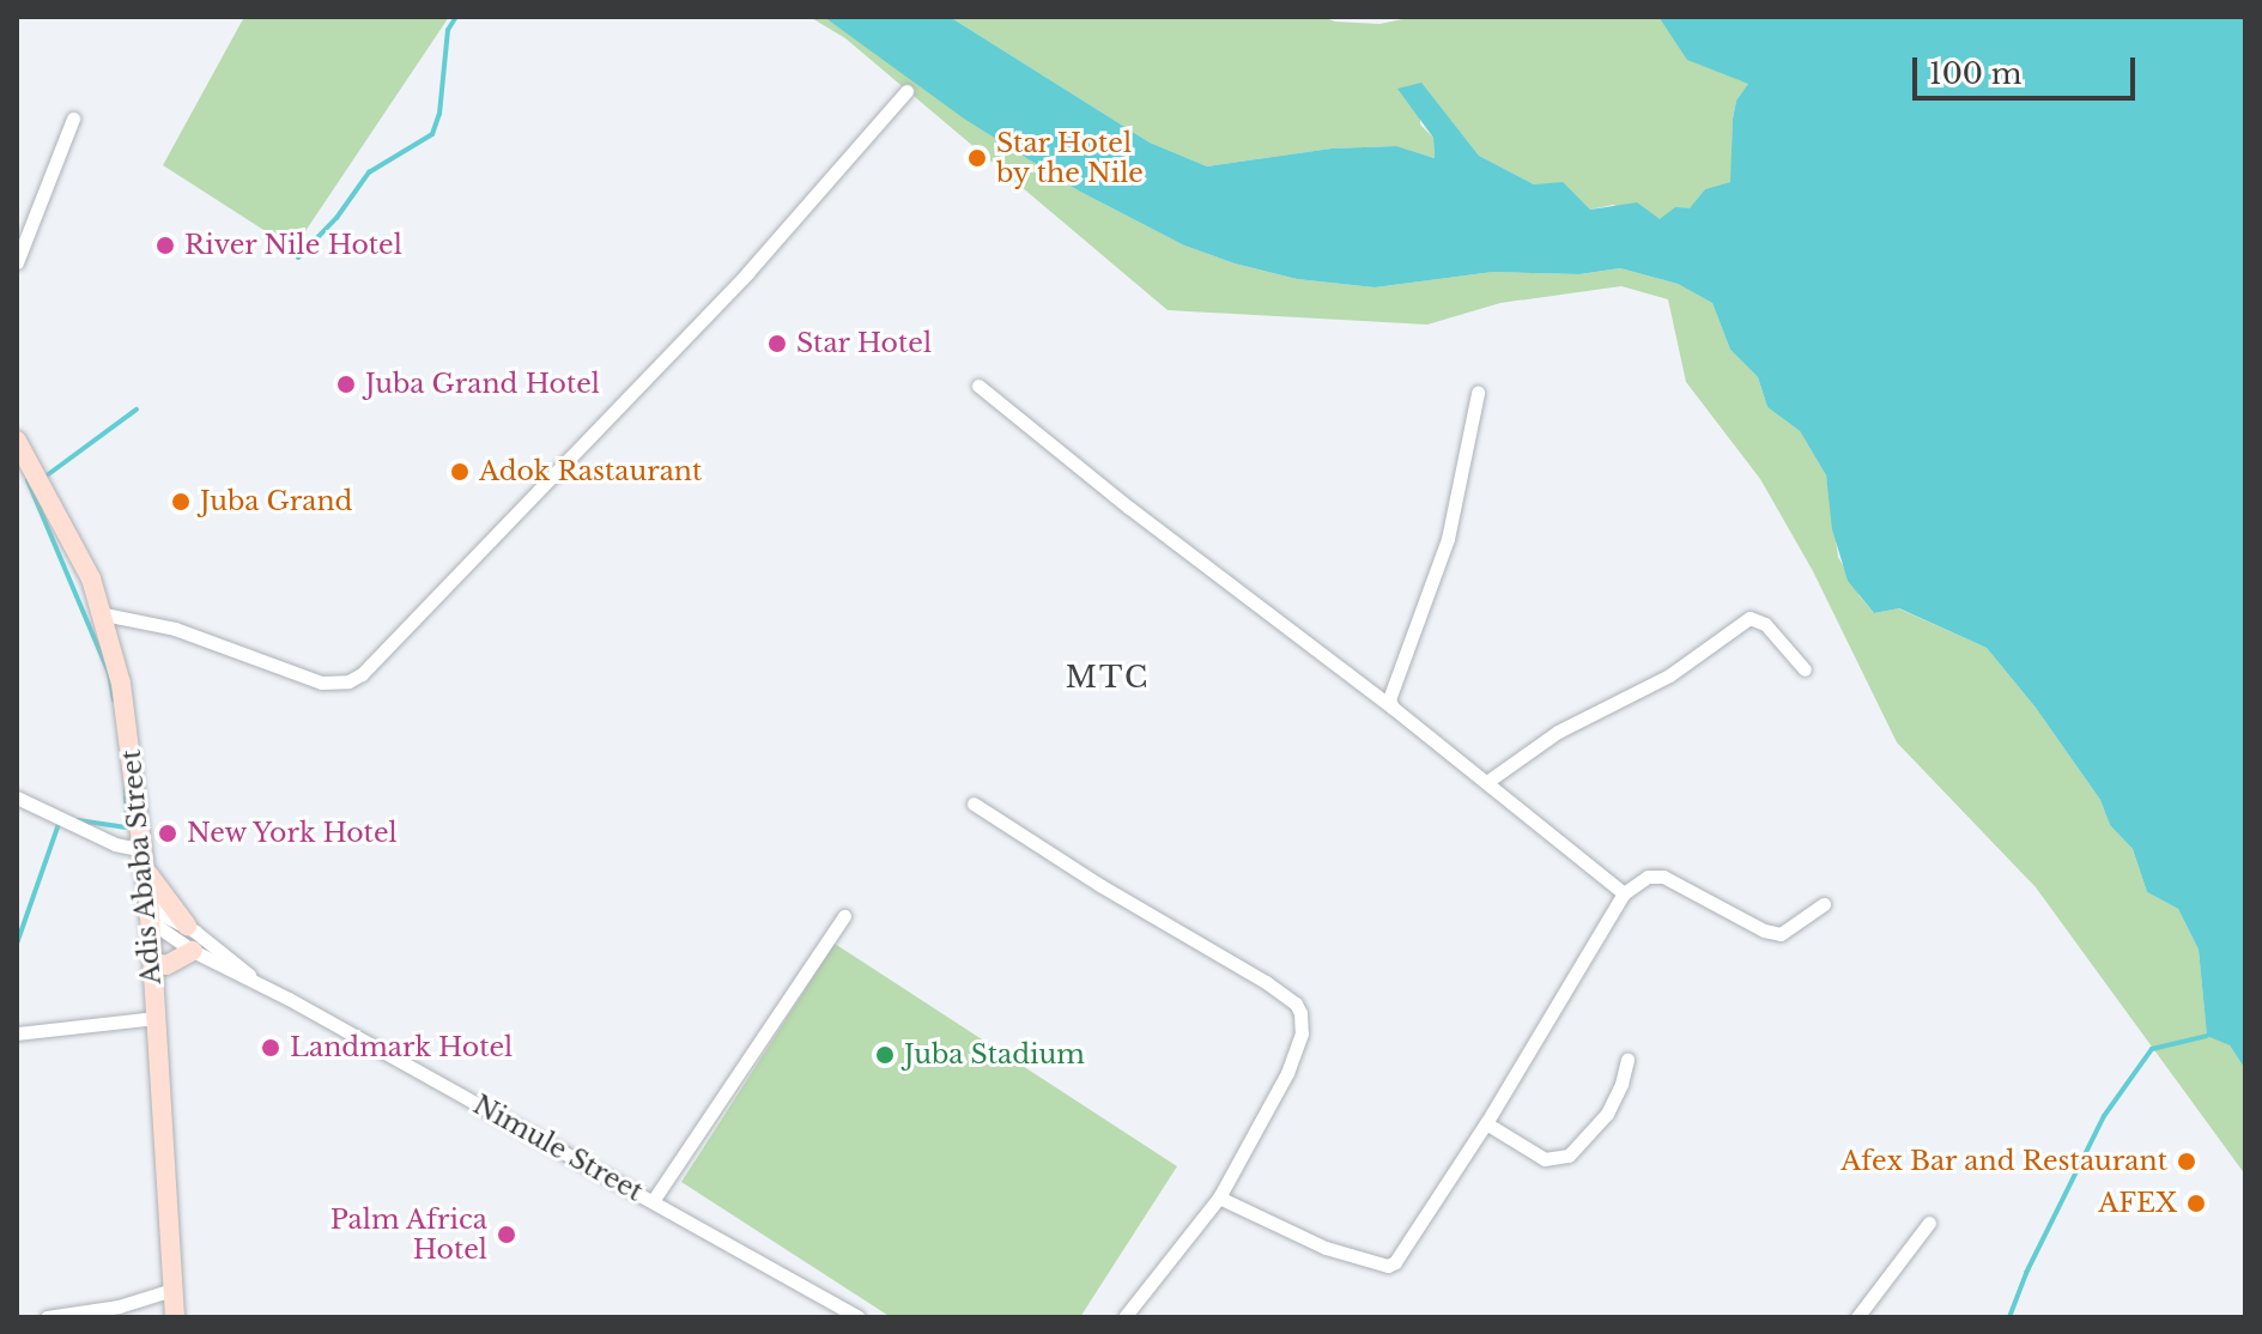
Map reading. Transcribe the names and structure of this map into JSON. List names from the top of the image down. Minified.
{"streets":{"street":["Adis Ababa Street","Nimule Street"]},"crossings":[["Adis Ababa Street","Nimule Street"]],"districts":["MTC"],"places":["Star Hotel by the Nile","River Nile Hotel","Star Hotel","Juba Grand Hotel","Adok Rastaurant","Juba Grand","New York Hotel","Landmark Hotel","Juba Stadium","Afex Bar and Restaurant","AFEX","Palm Africa Hotel"],"scale_bar":"100 m"}
